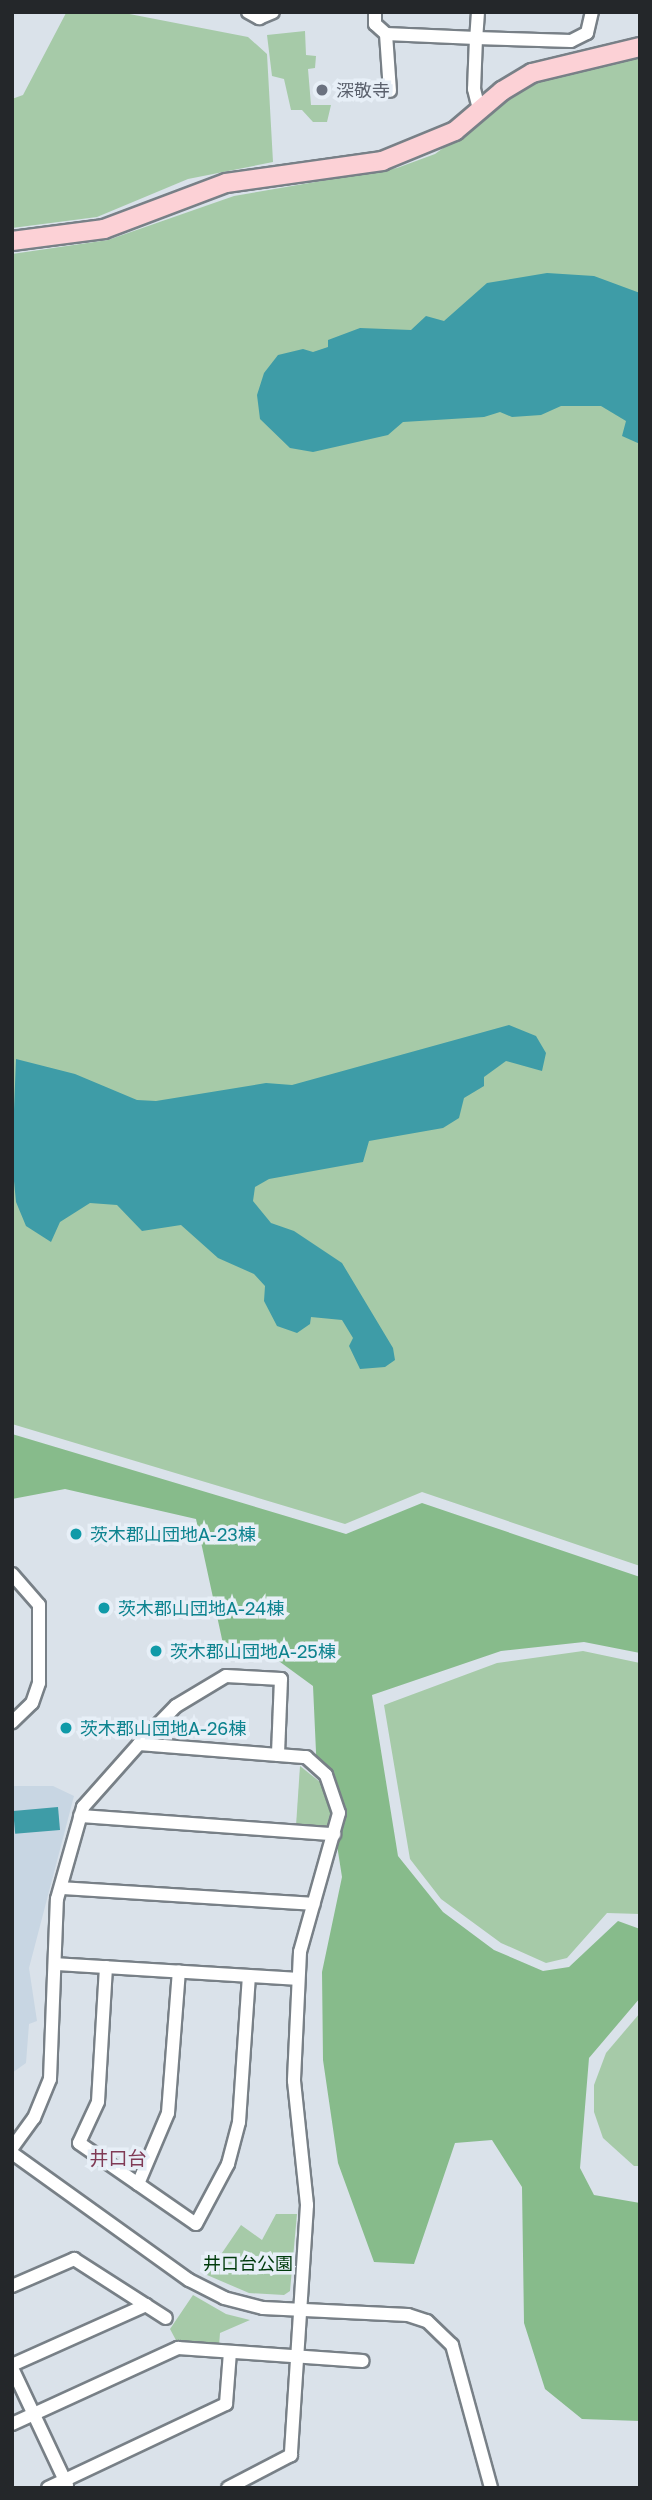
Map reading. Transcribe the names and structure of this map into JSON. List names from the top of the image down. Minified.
{"districts":["井口台"],"parks":["井口台公園"],"places":["深敬寺","茨木郡山団地A-23棟","茨木郡山団地A-24棟","茨木郡山団地A-25棟","茨木郡山団地A-26棟"]}
